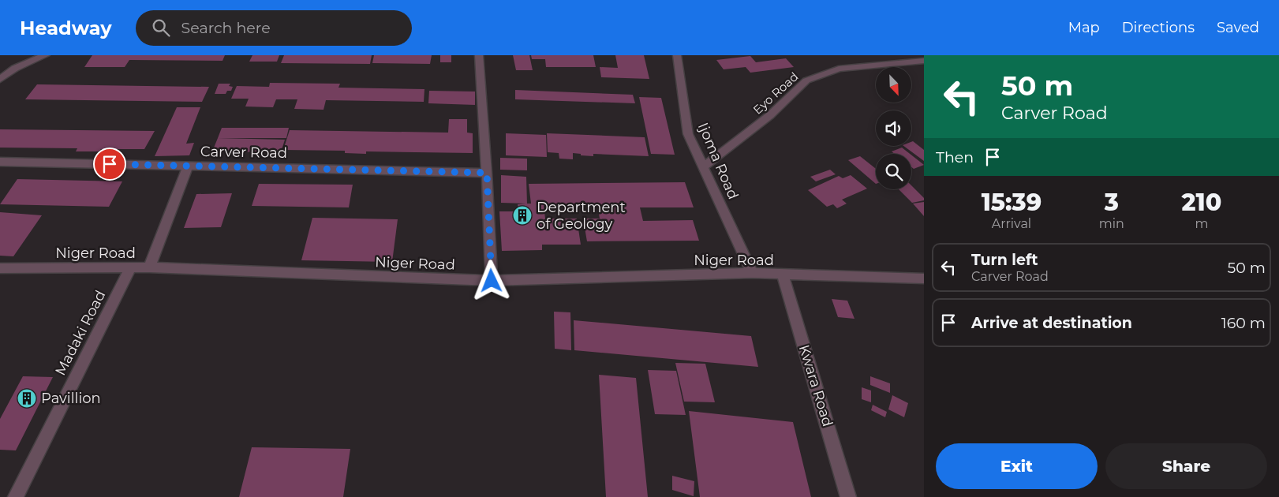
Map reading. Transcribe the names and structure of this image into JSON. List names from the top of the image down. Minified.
{"streets":{"street":["Eyo Road","Carver Road","Ijoma Road","Niger Road","Madaki Road","Kwara Road"]},"crossings":[["Eyo Road","Ijoma Road"],["Ijoma Road","Niger Road"],["Niger Road","Madaki Road"],["Niger Road","Kwara Road"]],"places":{"building":["Department of Geology","Pavillion"]},"north":"bottom right","page":{"header":"Headway","search":"Search here","nav":["Map","Directions","Saved"],"turn":["50 m","Carver Road"],"then":"Then","eta":["15:39","Arrival","3","min","210","m"],"list":[{"name":"Turn left","note":"Carver Road","value":"50 m"},{"name":"Arrive at destination","value":"160 m"}],"buttons":["Exit","Share"]}}
